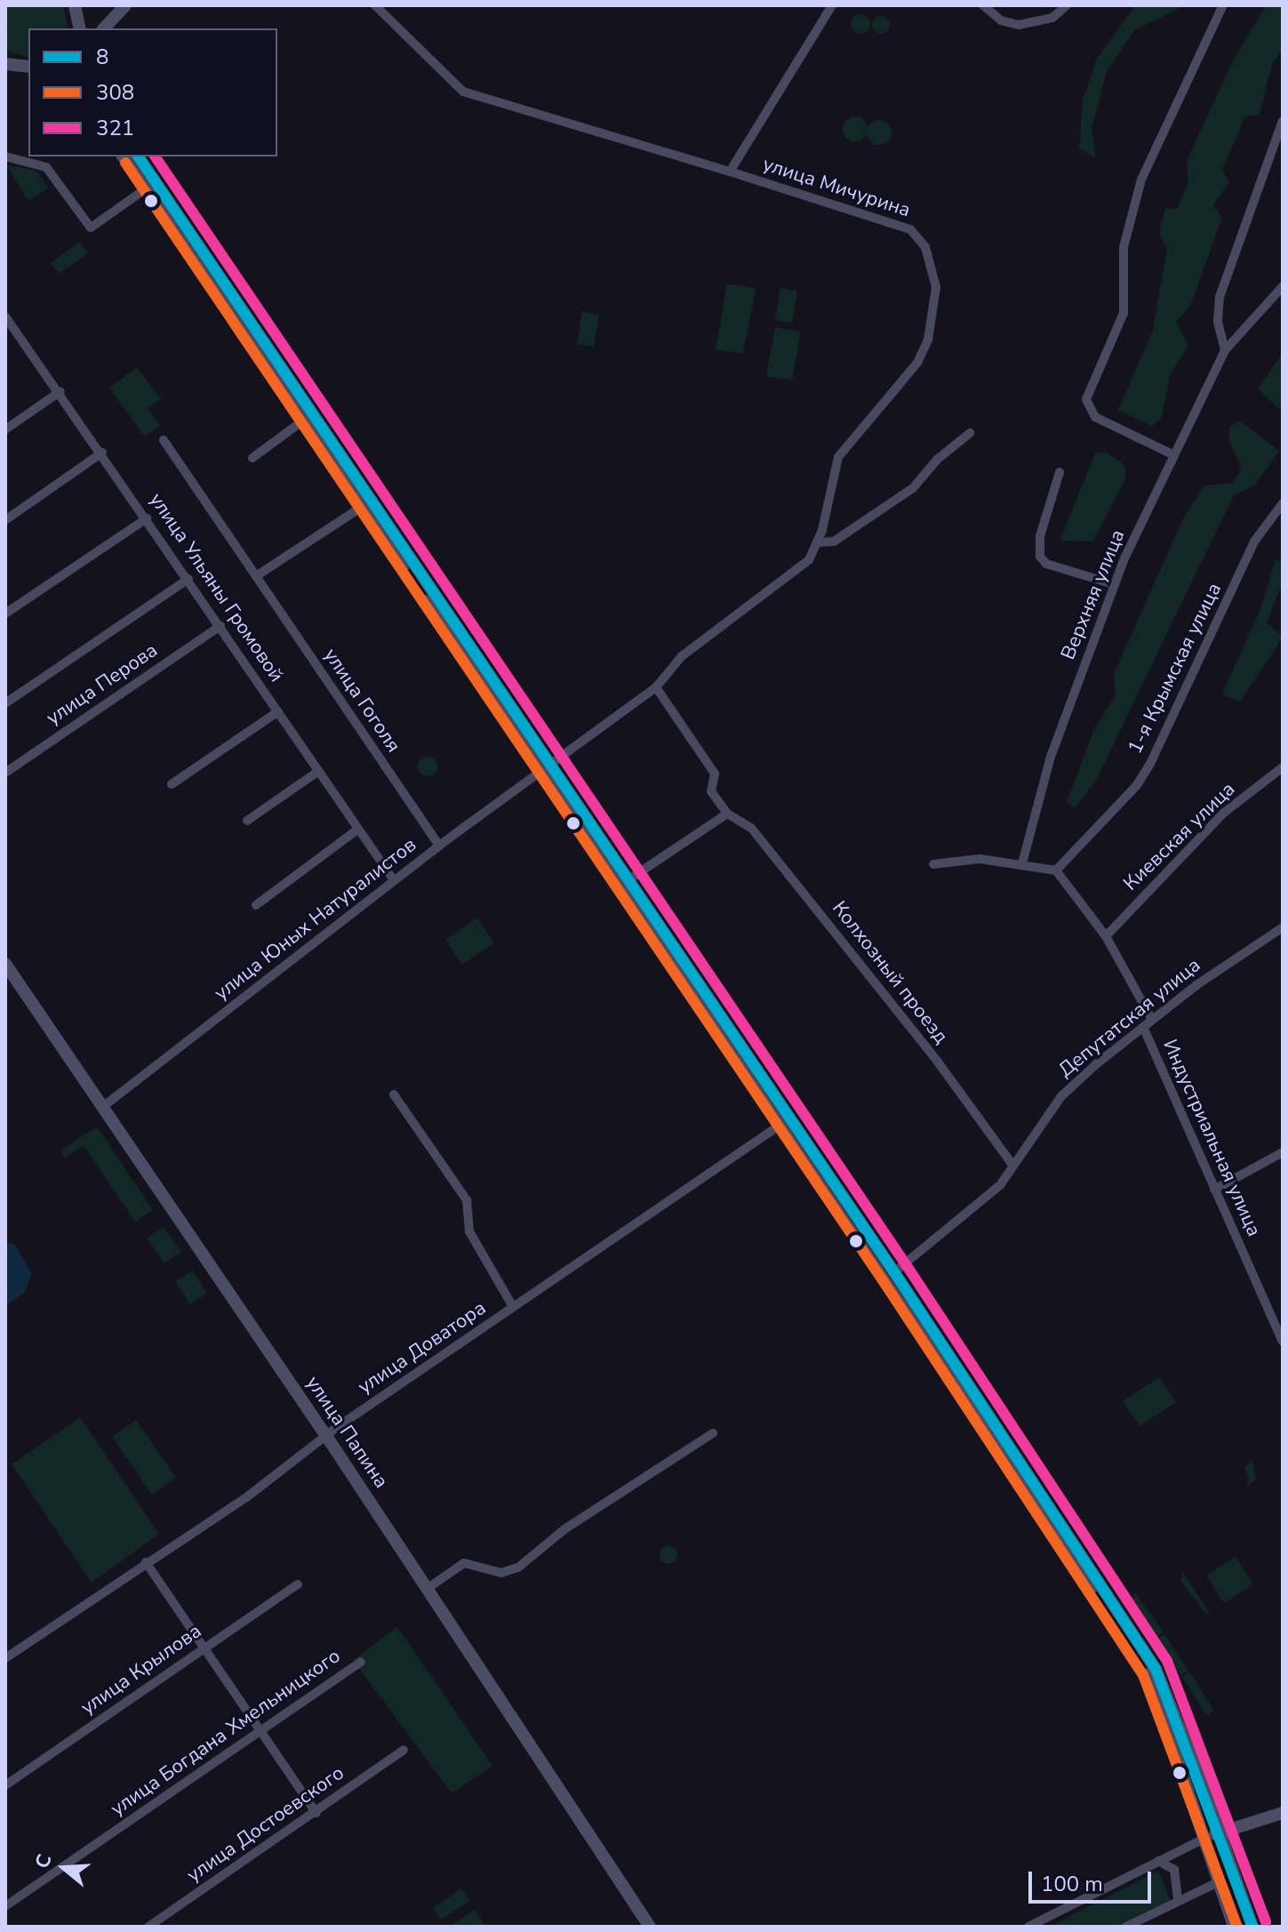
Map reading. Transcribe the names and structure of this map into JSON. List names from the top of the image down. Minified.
{"streets":{"main road":["улица Папина"],"street":["улица Мичурина","улица Ульяны Громовой","Верхняя улица","1-я Крымская улица","улица Перова","улица Гоголя","Киевская улица","улица Юных Натуралистов","Колхозный проезд","Депутатская улица","Индустриальная улица","улица Доватора","улица Крылова","улица Богдана Хмельницкого","улица Достоевского"]},"crossings":[["улица Мичурина","улица Юных Натуралистов"],["улица Мичурина","Колхозный проезд"],["улица Ульяны Громовой","улица Перова"],["улица Ульяны Громовой","улица Юных Натуралистов"],["1-я Крымская улица","Индустриальная улица"],["улица Гоголя","улица Юных Натуралистов"],["Киевская улица","Индустриальная улица"],["улица Юных Натуралистов","улица Папина"],["Колхозный проезд","Депутатская улица"],["Депутатская улица","Индустриальная улица"],["улица Доватора","улица Папина"]],"lines":["transit line 8","transit line 321","transit line 308"],"legend":["8","308","321"],"scale_bar":"100 m","north":"left"}
